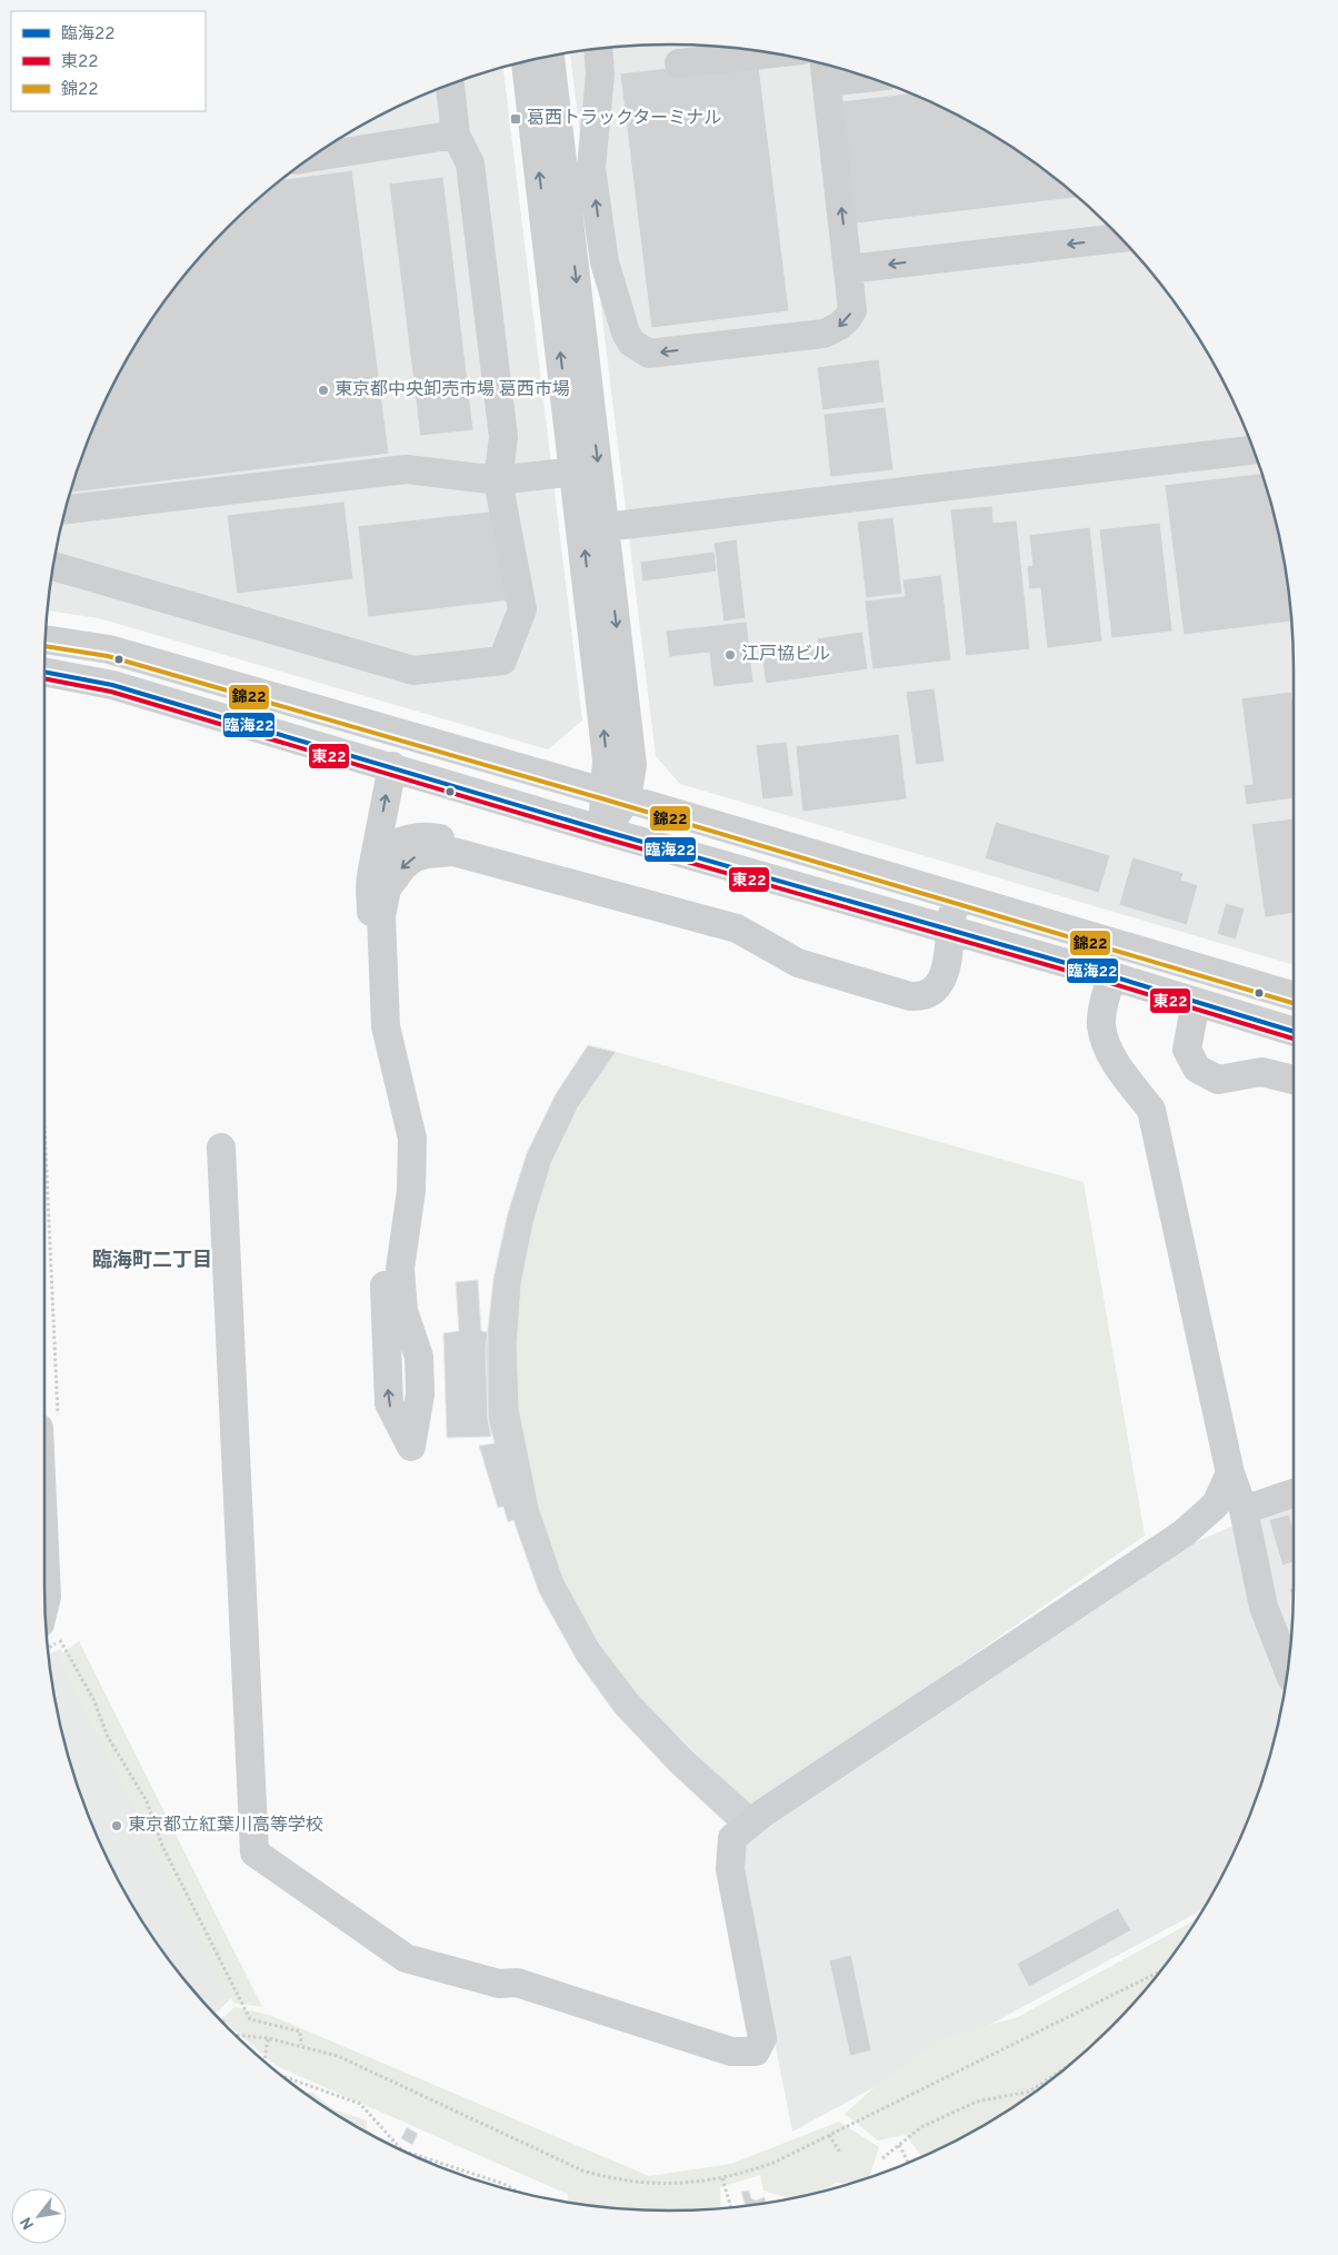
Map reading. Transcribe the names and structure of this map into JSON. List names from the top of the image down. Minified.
{"districts":["臨海町二丁目"],"places":{"transit":["葛西トラックターミナル"],"other":["東京都中央卸売市場 葛西市場","江戸協ビル","東京都立紅葉川高等学校"]},"lines":["transit line 錦22","transit line 臨海22","transit line 東22"],"legend":["臨海22","東22","錦22"],"north":"bottom left"}
